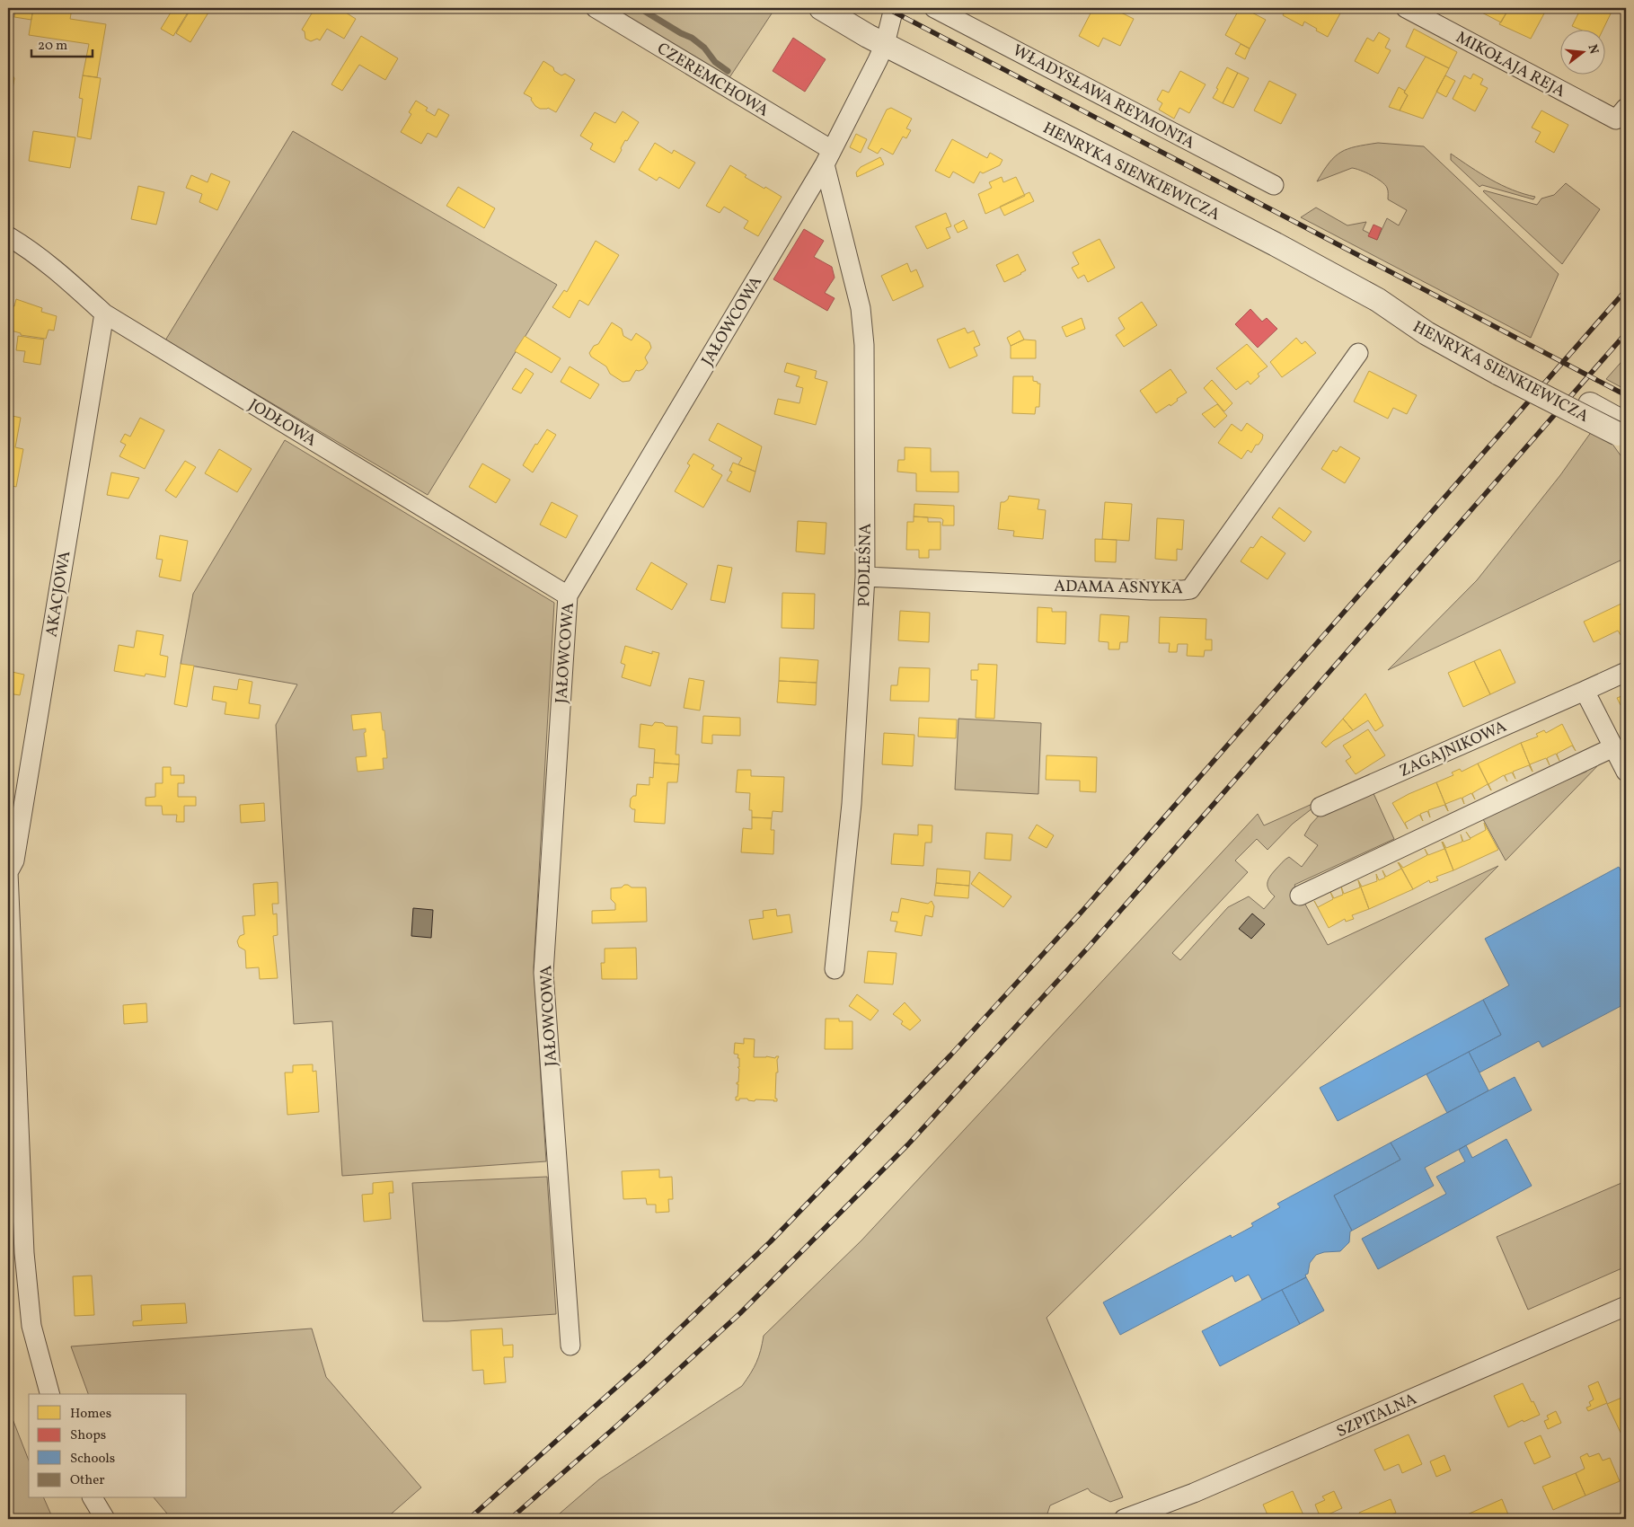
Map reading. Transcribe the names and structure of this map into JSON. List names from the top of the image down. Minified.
{"streets":{"street":["MIKOŁAJA REJA","CZEREMCHOWA","WŁADYSŁAWA REYMONTA","HENRYKA SIENKIEWICZA","JAŁOWCOWA","JODŁOWA","PODLEŚNA","ADAMA ASNYKA","AKACJOWA","ZAGAJNIKOWA","SZPITALNA"]},"crossings":[["CZEREMCHOWA","JAŁOWCOWA"],["CZEREMCHOWA","PODLEŚNA"],["HENRYKA SIENKIEWICZA","JAŁOWCOWA"],["JAŁOWCOWA","JODŁOWA"],["JAŁOWCOWA","PODLEŚNA"],["JODŁOWA","AKACJOWA"],["PODLEŚNA","ADAMA ASNYKA"]],"legend":["Homes","Shops","Schools","Other"],"scale_bar":"20 m","north":"right"}
